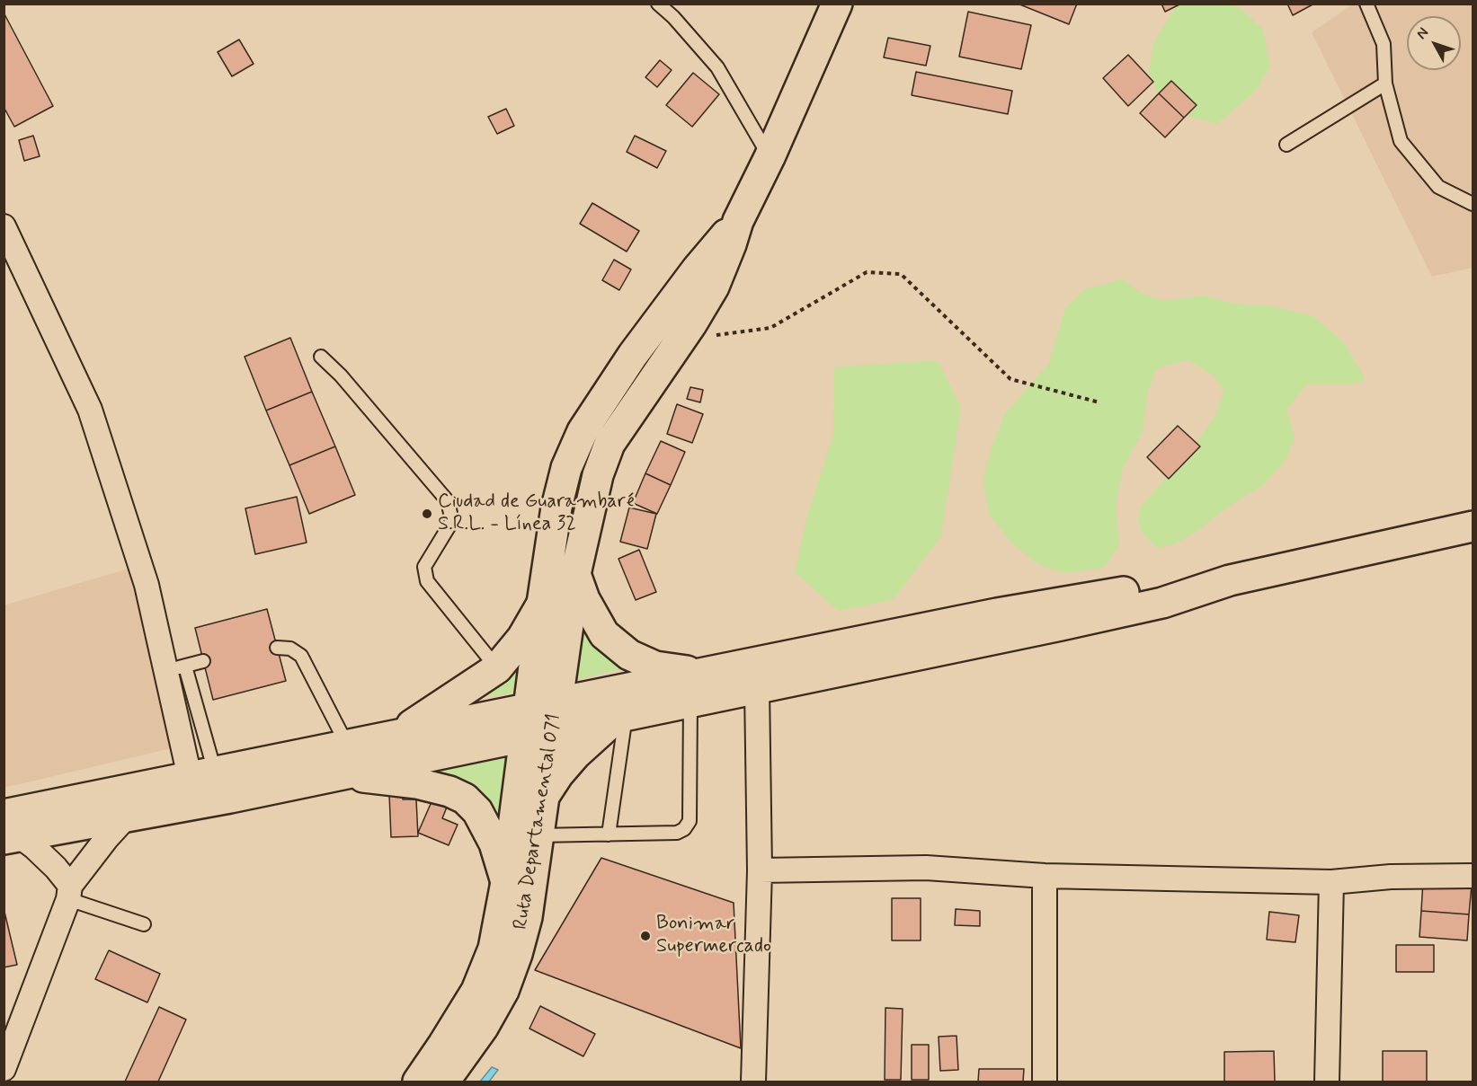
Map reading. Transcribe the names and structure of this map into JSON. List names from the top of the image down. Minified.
{"streets":{"main road":["Ruta Departamental 071"]},"places":["Ciudad de Guarambaré S.R.L. - Línea 32","Bonimar Supermercado"],"north":"top left"}
